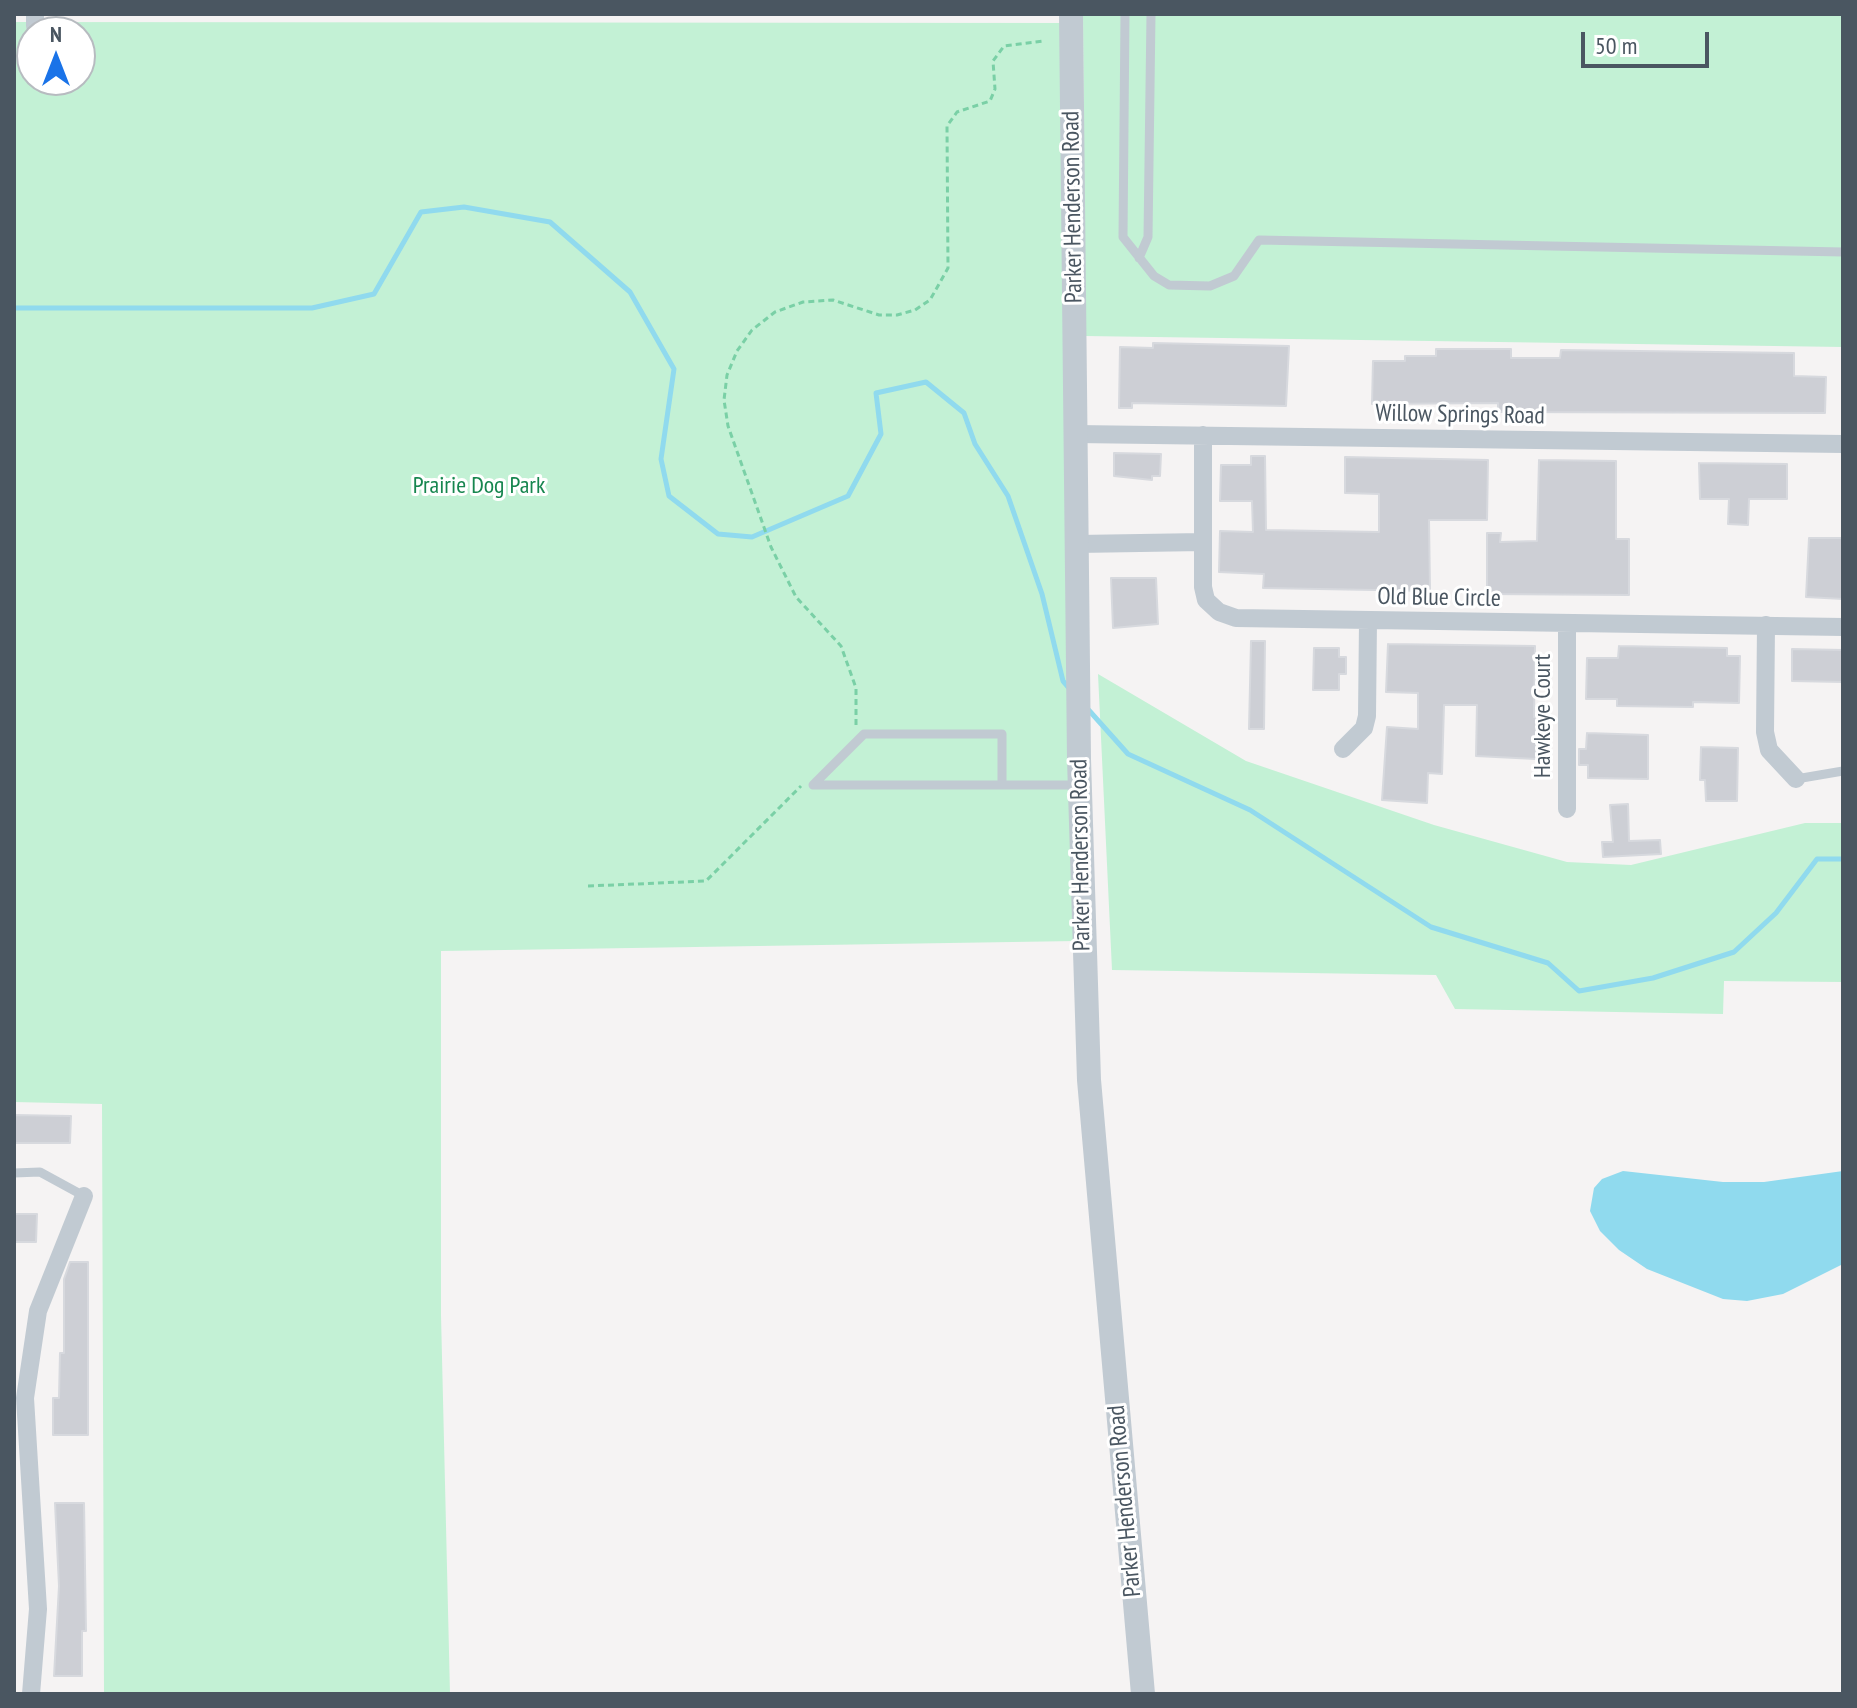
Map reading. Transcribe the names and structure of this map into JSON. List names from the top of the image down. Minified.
{"streets":{"street":["Parker Henderson Road","Willow Springs Road","Old Blue Circle","Hawkeye Court"]},"crossings":[["Parker Henderson Road","Willow Springs Road"],["Willow Springs Road","Old Blue Circle"],["Old Blue Circle","Hawkeye Court"]],"parks":["Prairie Dog Park"],"scale_bar":"50 m","north":"top"}
